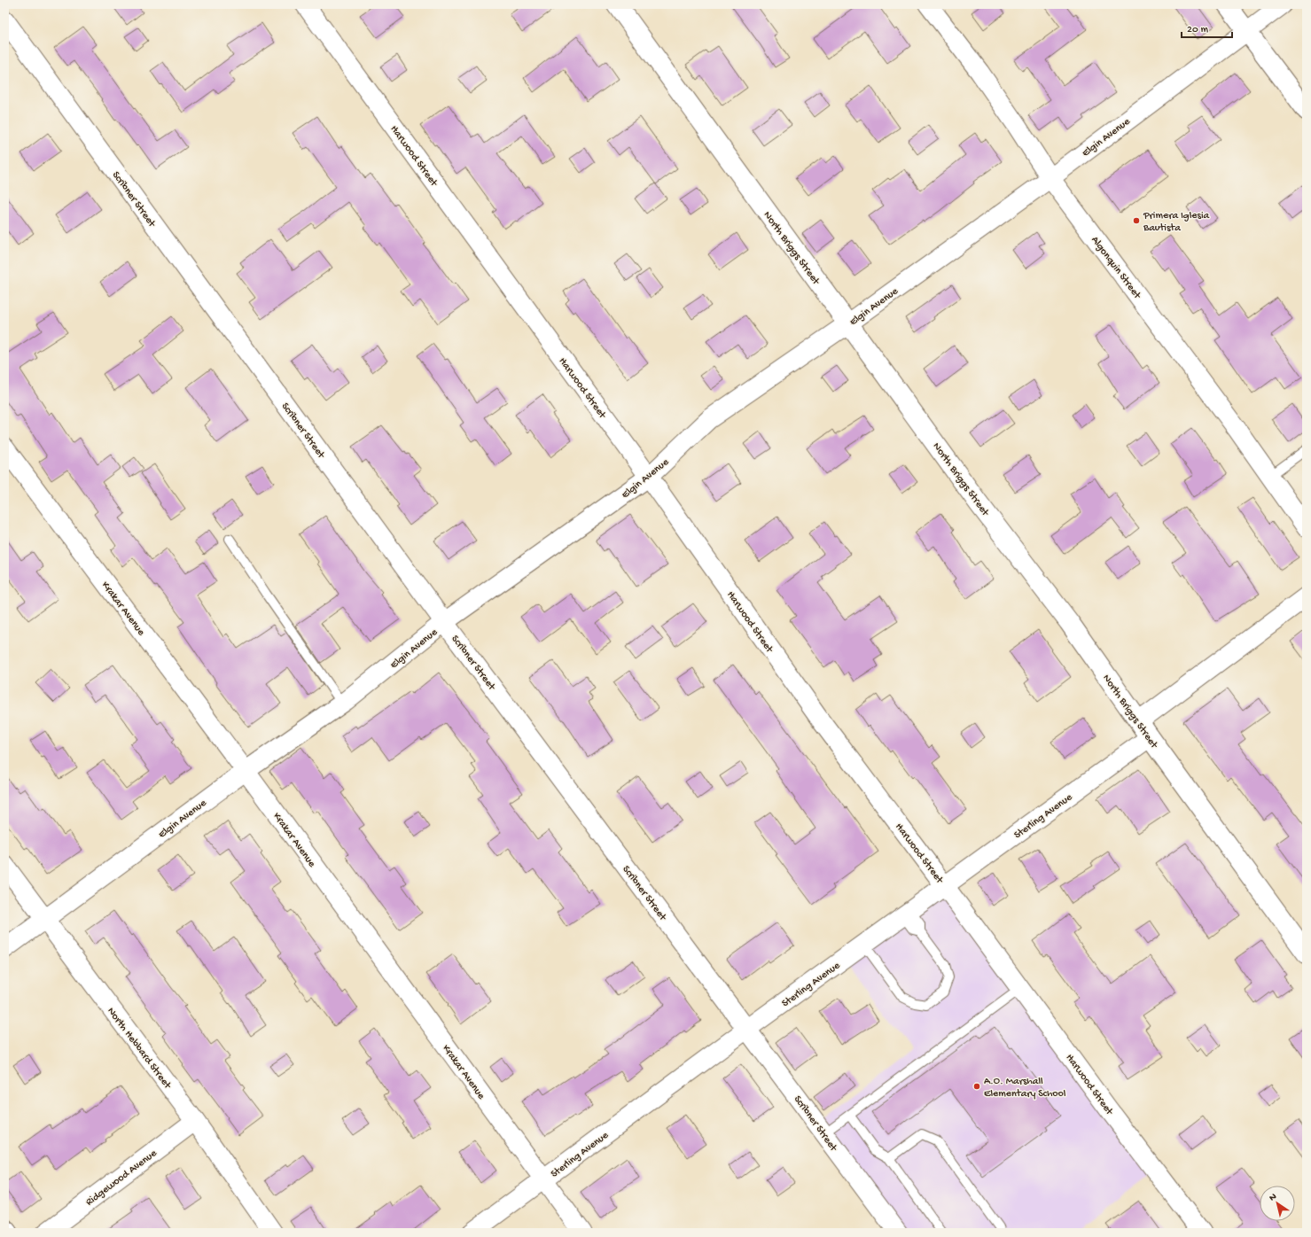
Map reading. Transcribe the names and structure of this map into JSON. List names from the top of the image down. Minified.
{"streets":{"street":["Elgin Avenue","Harwood Street","Scribner Street","North Briggs Street","Algonquin Street","Krakar Avenue","Sterling Avenue","North Hebbard Street","Ridgewood Avenue"]},"crossings":[["Elgin Avenue","Harwood Street"],["Elgin Avenue","Scribner Street"],["Elgin Avenue","North Briggs Street"],["Elgin Avenue","Algonquin Street"],["Elgin Avenue","Krakar Avenue"],["Elgin Avenue","North Hebbard Street"],["Harwood Street","Sterling Avenue"],["Scribner Street","Sterling Avenue"],["North Briggs Street","Sterling Avenue"],["Krakar Avenue","Sterling Avenue"],["North Hebbard Street","Ridgewood Avenue"]],"places":["Primera Iglesia Bautista","A.O. Marshall Elementary School"],"scale_bar":"20 m","north":"top left"}
